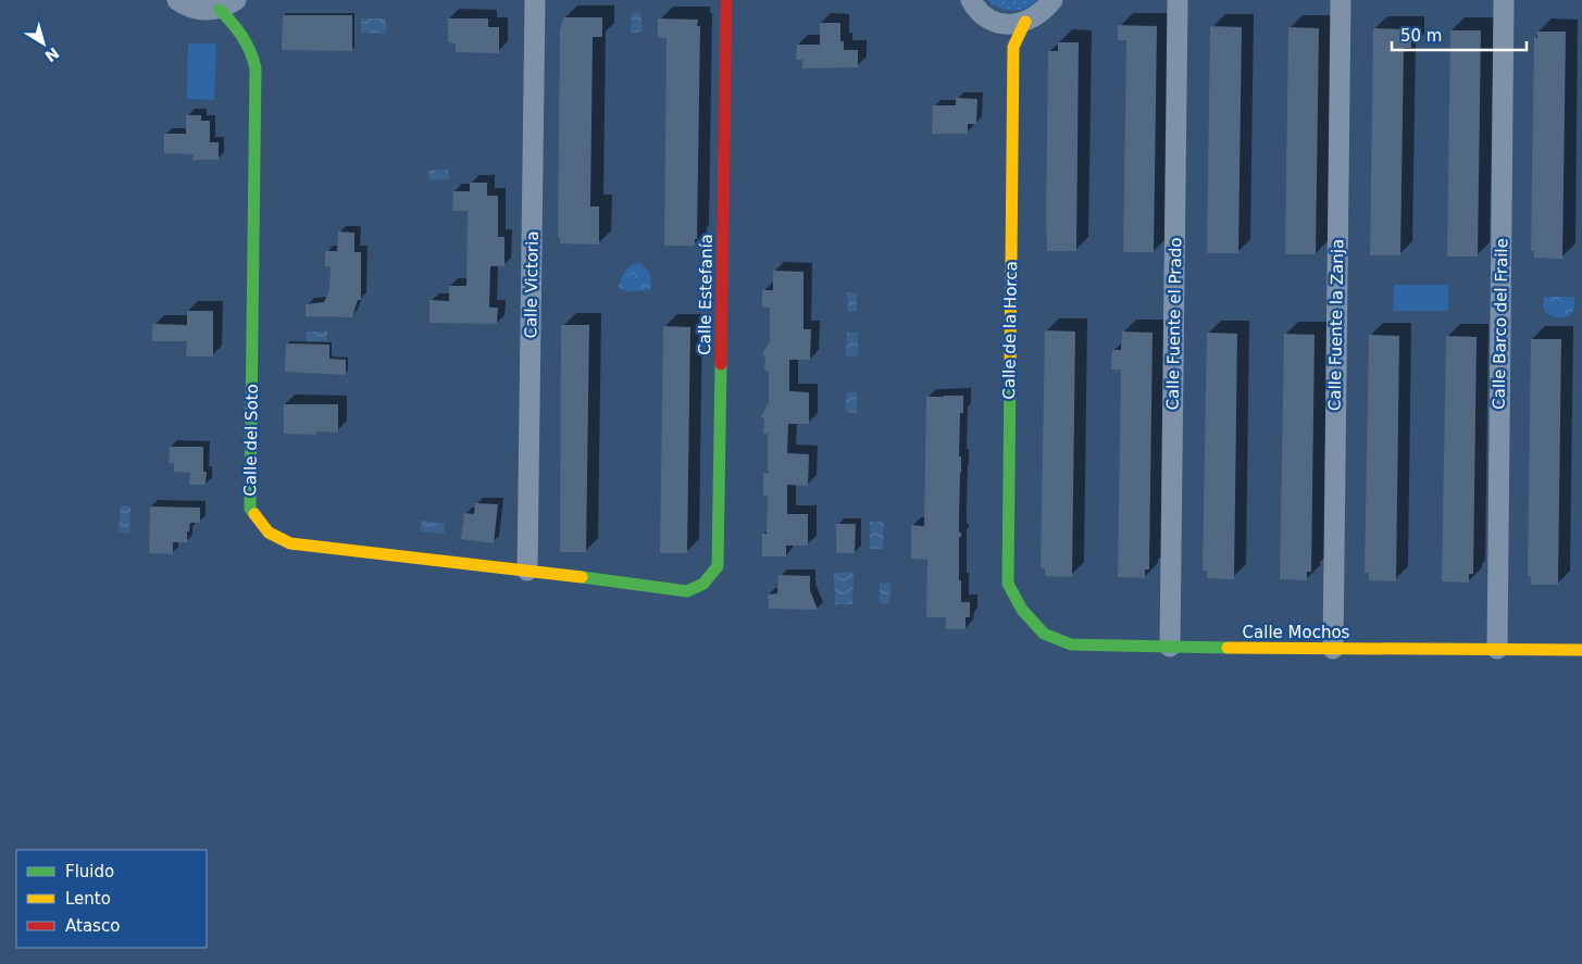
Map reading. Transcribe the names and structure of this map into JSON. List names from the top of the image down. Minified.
{"streets":{"street":["Calle Victoria","Calle Estefanía","Calle Fuente el Prado","Calle Barco del Fraile","Calle Fuente la Zanja","Calle de la Horca","Calle del Soto","Calle Mochos"]},"crossings":[["Calle Victoria","Calle del Soto"],["Calle Estefanía","Calle del Soto"],["Calle Fuente el Prado","Calle Mochos"],["Calle Barco del Fraile","Calle Mochos"],["Calle Fuente la Zanja","Calle Mochos"],["Calle de la Horca","Calle Mochos"]],"legend":["Fluido","Lento","Atasco"],"scale_bar":"50 m","north":"bottom right"}
